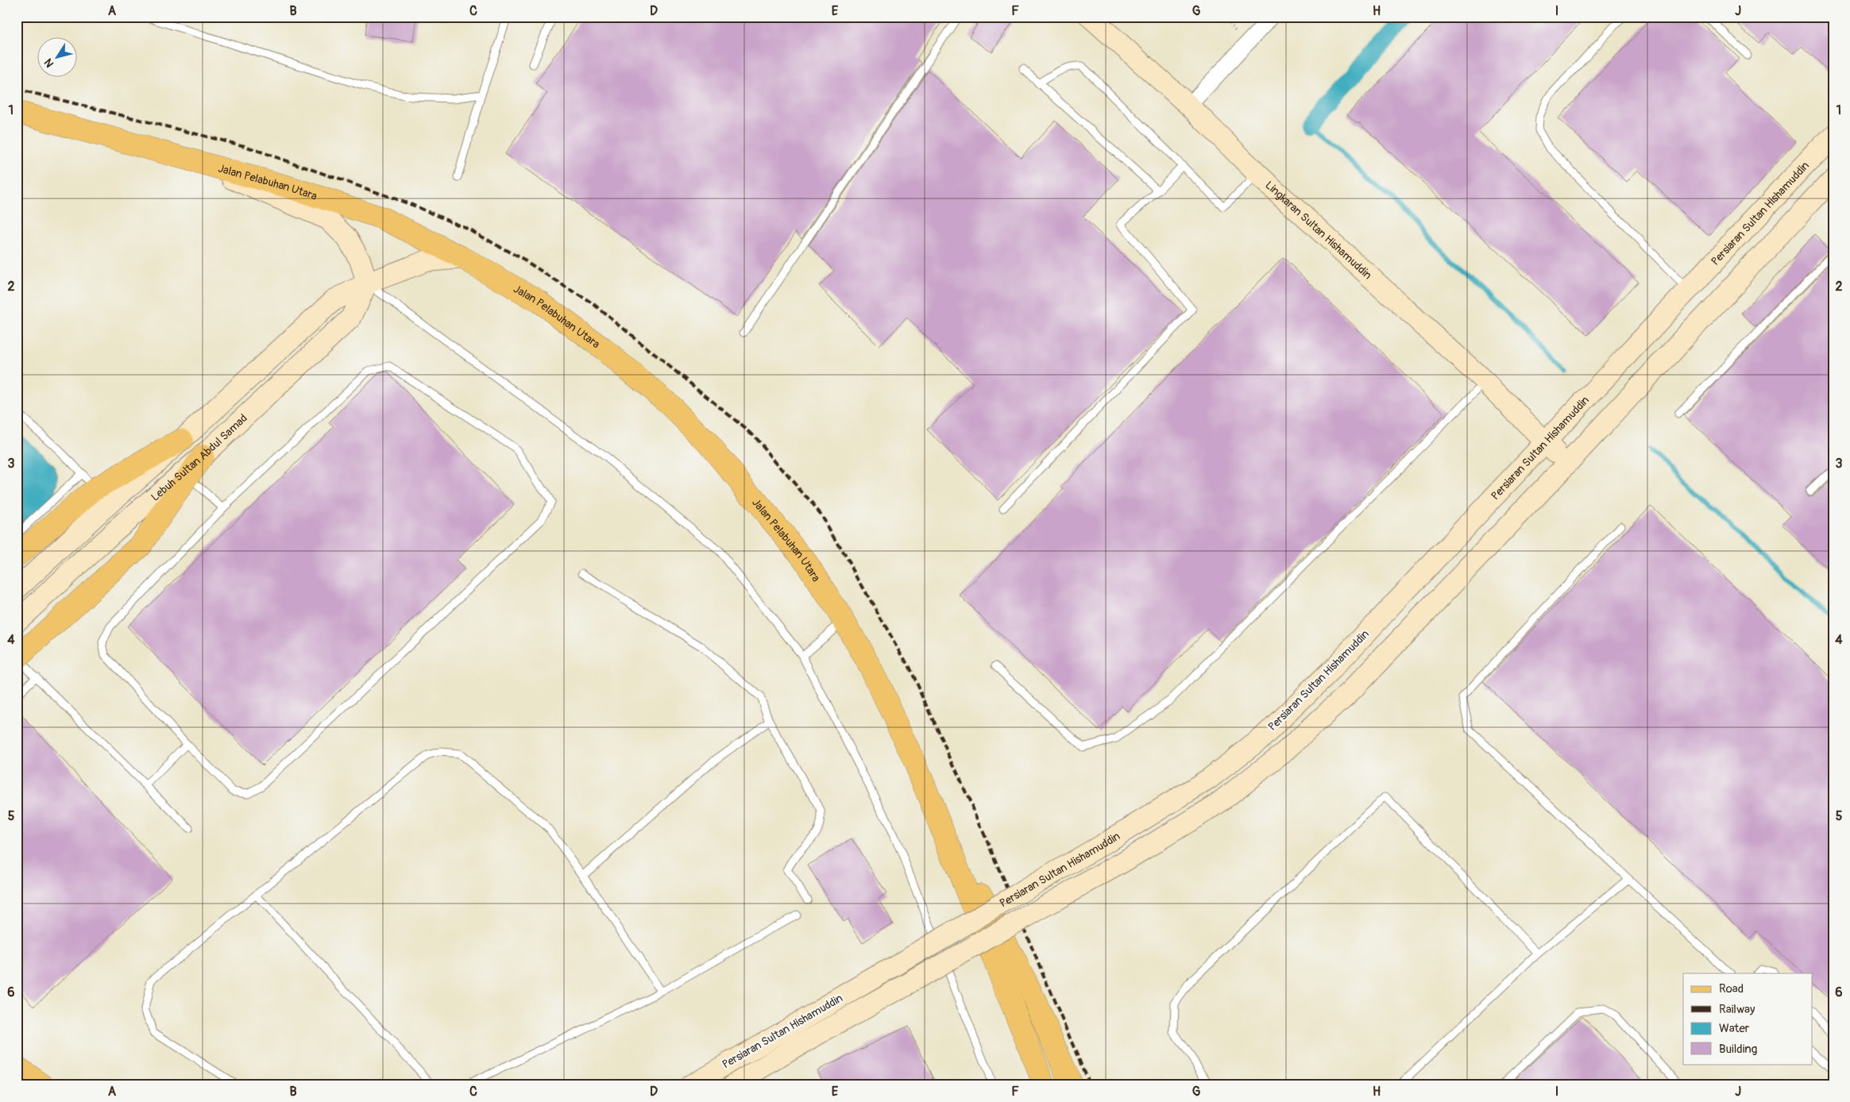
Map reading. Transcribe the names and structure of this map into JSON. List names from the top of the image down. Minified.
{"streets":{"main road":["Jalan Pelabuhan Utara"],"street":["Persiaran Sultan Hishamuddin","Lingkaran Sultan Hishamuddin","Lebuh Sultan Abdul Samad"]},"crossings":[["Persiaran Sultan Hishamuddin","Lingkaran Sultan Hishamuddin"]],"legend":["Road","Railway","Water","Building"],"north":"bottom left","grid":{"columns":["A","B","C","D","E","F","G","H","I","J"],"rows":["1","2","3","4","5","6"]}}
